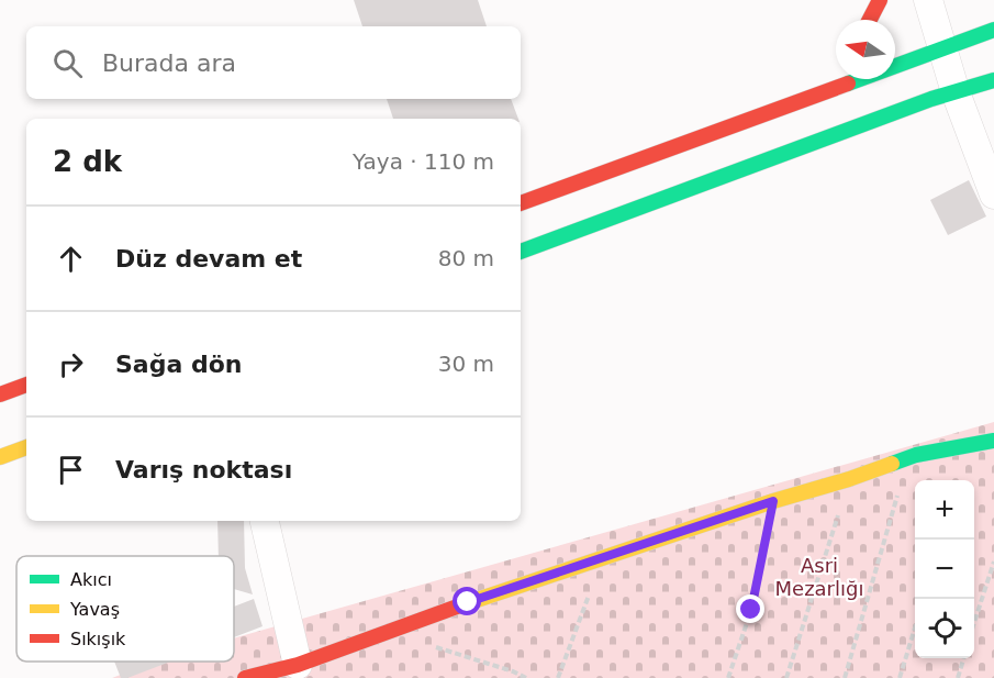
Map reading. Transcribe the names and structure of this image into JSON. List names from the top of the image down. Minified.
{"parks":["Asri Mezarlığı"],"legend":["Akıcı","Yavaş","Sıkışık"],"north":"left","page":{"search":"Burada ara","heading":["2 dk","Yaya · 110 m"],"list":[["Düz devam et","80 m"],["Sağa dön","30 m"],"Varış noktası"],"map_buttons":["+","−"]}}
